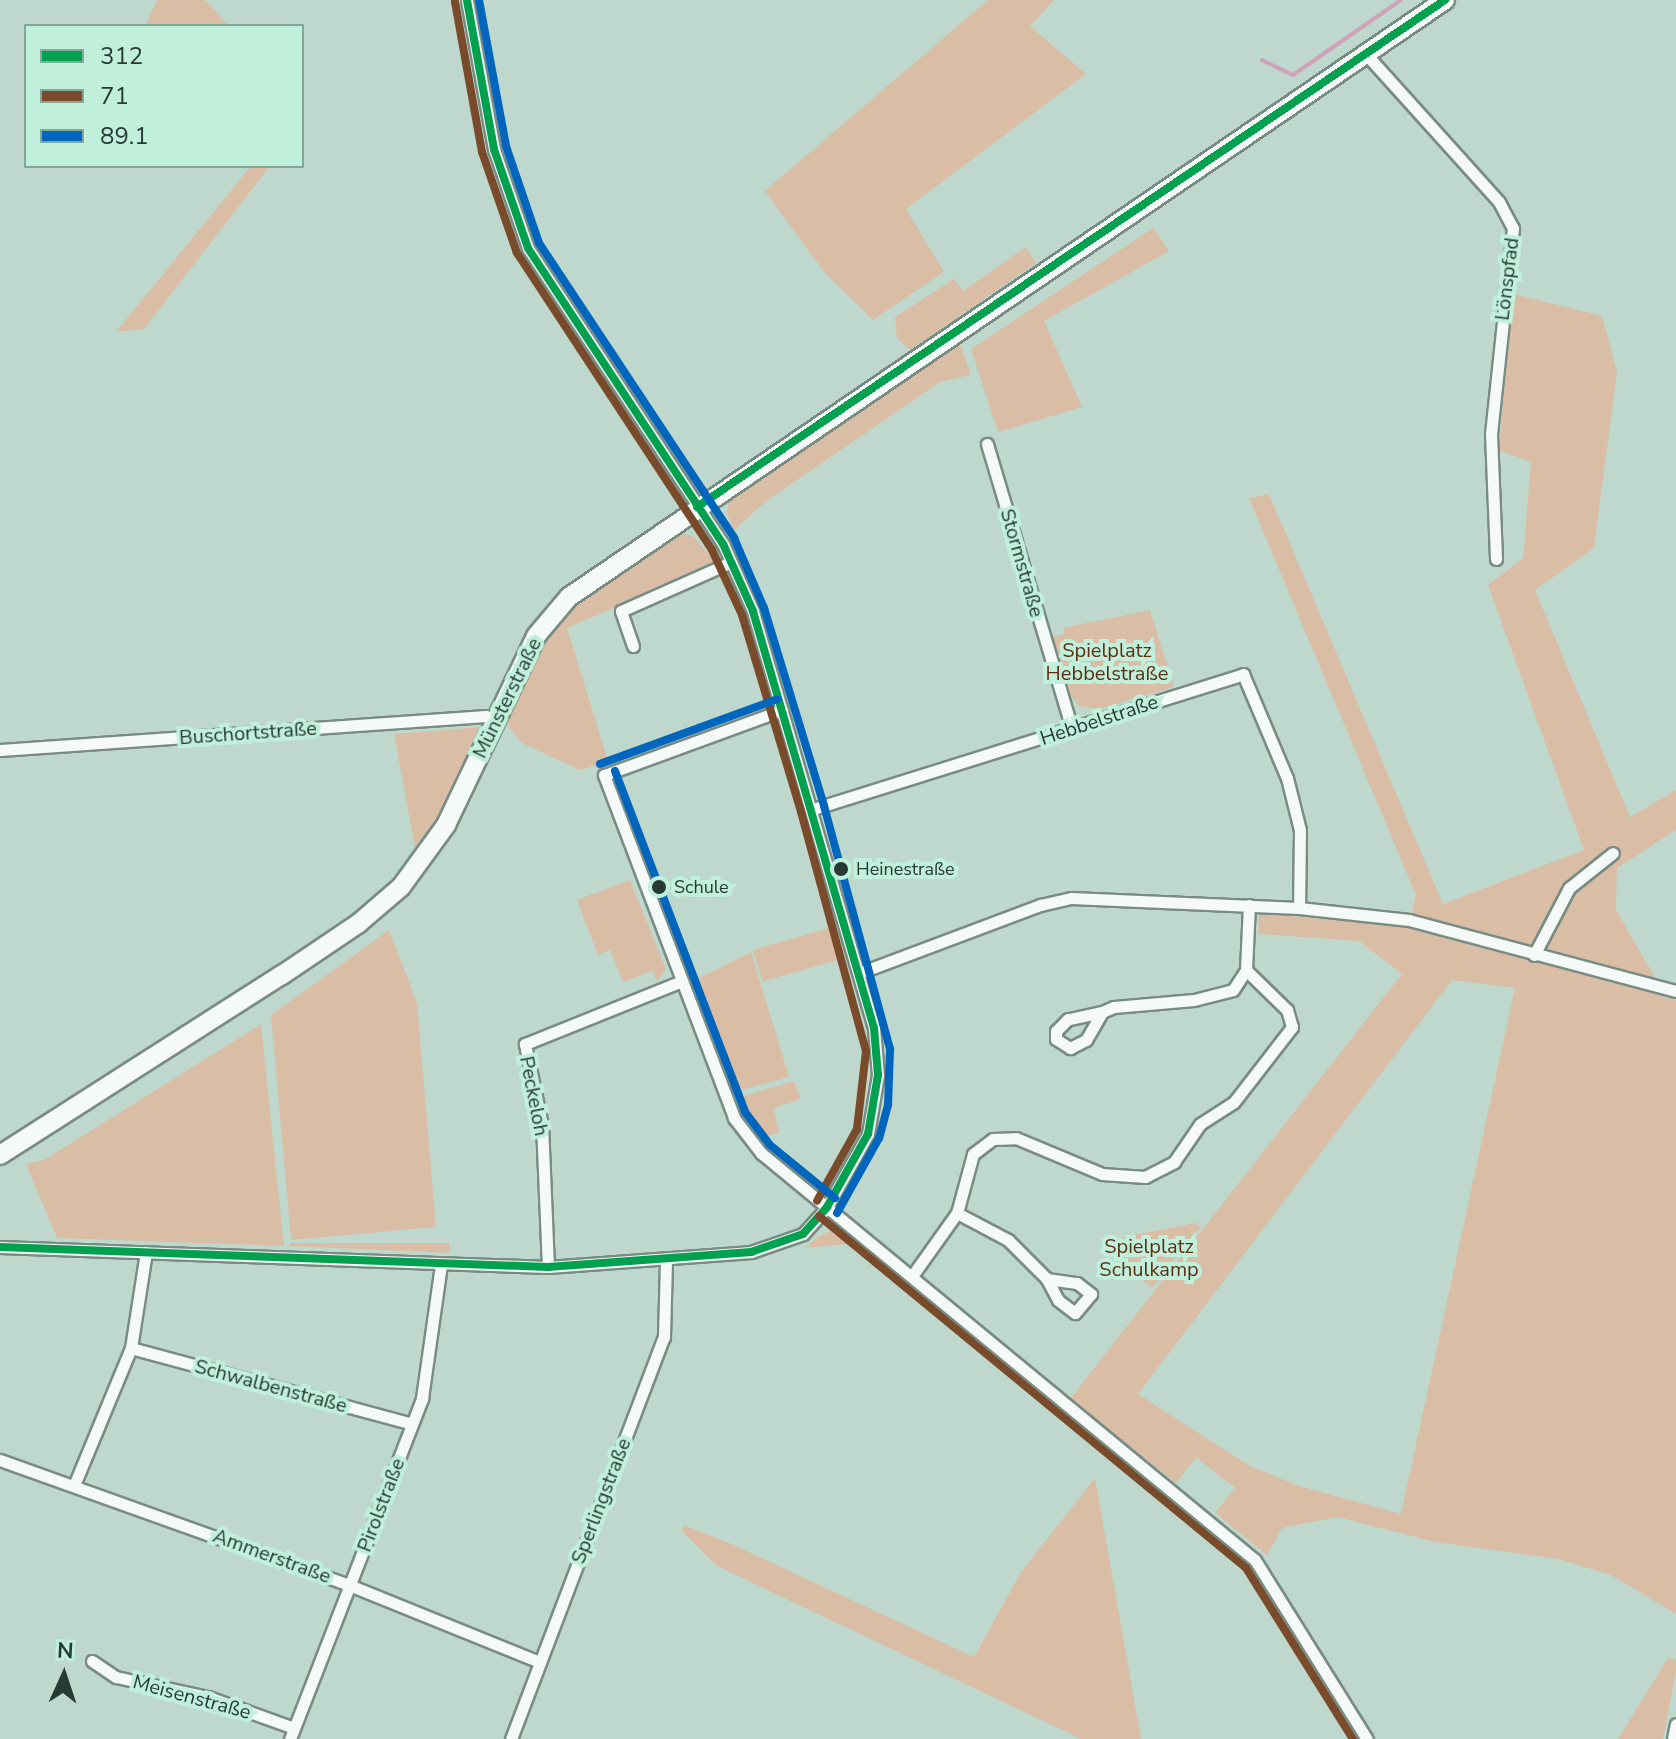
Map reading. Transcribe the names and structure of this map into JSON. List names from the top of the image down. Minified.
{"streets":{"main road":["Münsterstraße"],"street":["Lönspfad","Stormstraße","Hebbelstraße","Buschortstraße","Peckeloh","Schwalbenstraße","Sperlingstraße","Pirolstraße","Ammerstraße","Meisenstraße"]},"crossings":[["Lönspfad","Münsterstraße"],["Stormstraße","Hebbelstraße"],["Münsterstraße","Buschortstraße"],["Schwalbenstraße","Pirolstraße"],["Sperlingstraße","Ammerstraße"],["Pirolstraße","Ammerstraße"],["Pirolstraße","Meisenstraße"]],"parks":["Spielplatz Hebbelstraße","Spielplatz Schulkamp"],"places":["Heinestraße","Schule"],"lines":["transit line 312","transit line 89.1","transit line 71"],"legend":["312","71","89.1"],"north":"top"}
